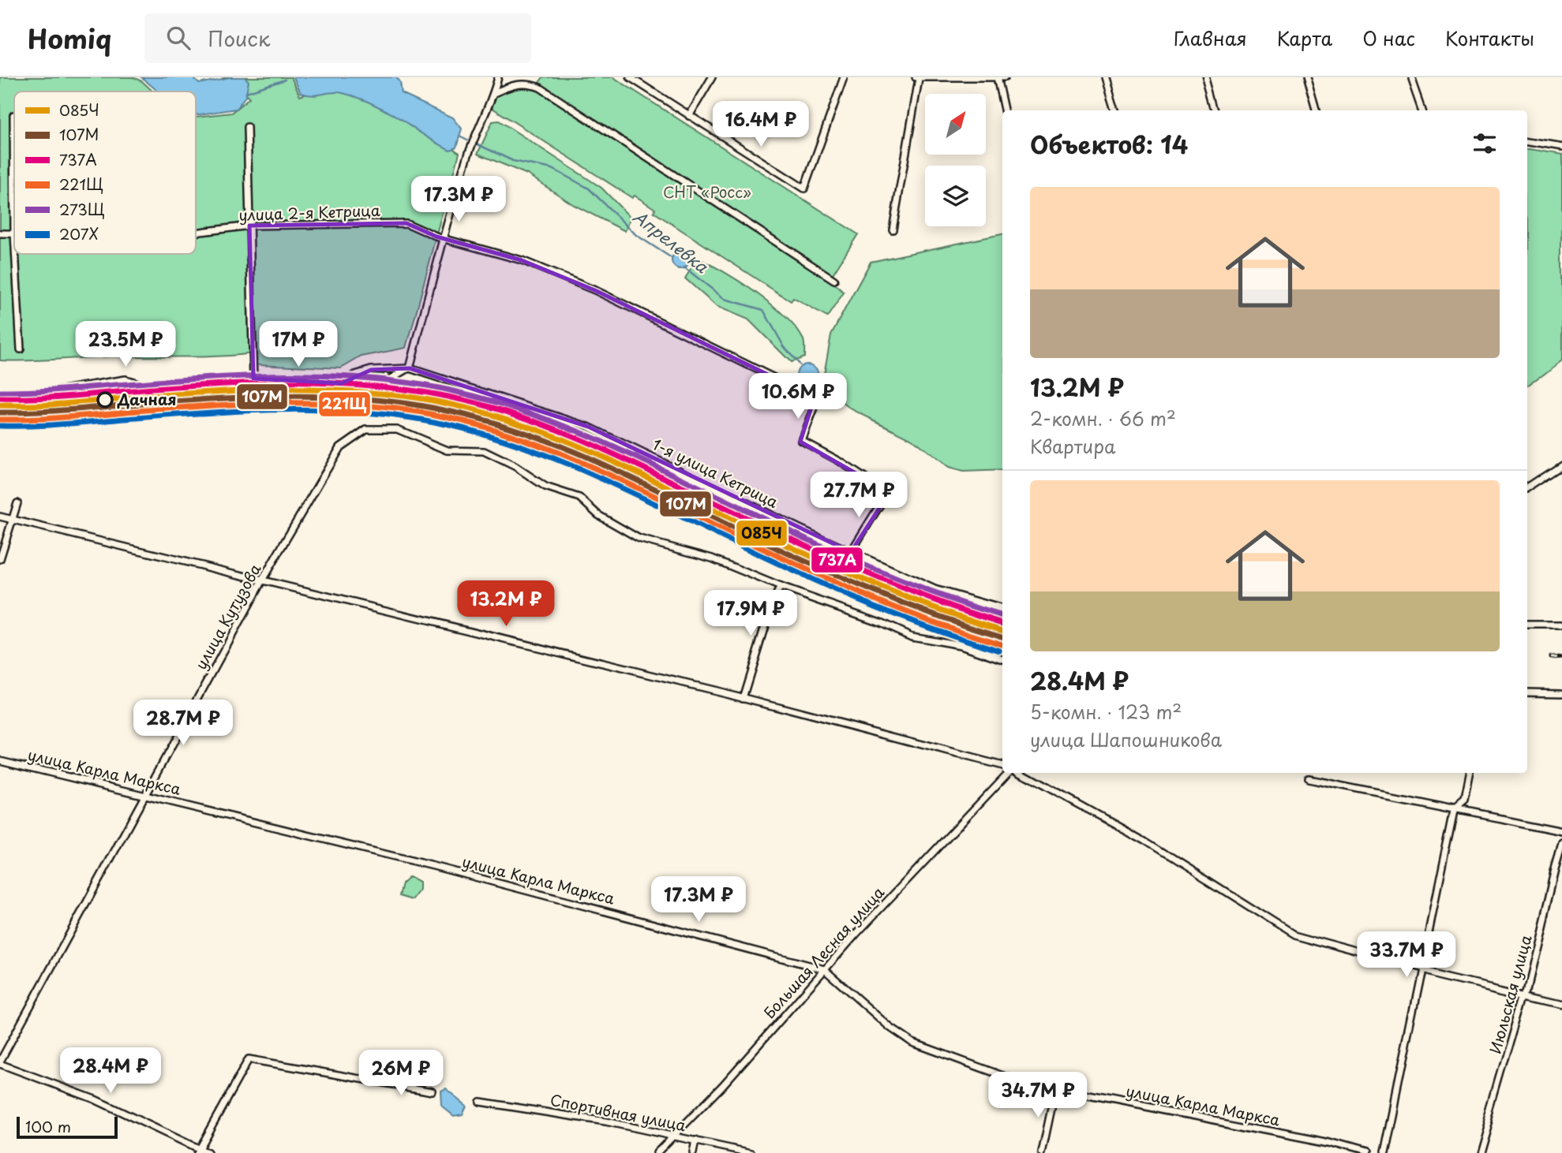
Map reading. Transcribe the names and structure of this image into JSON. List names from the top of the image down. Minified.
{"streets":{"street":["улица 2-я Кетрица","1-я улица Кетрица","улица Кутузова","улица Карла Маркса","Большая Лесная улица","Июльская улица","Спортивная улица"]},"crossings":[["улица 2-я Кетрица","1-я улица Кетрица"],["улица Кутузова","улица Карла Маркса"],["улица Карла Маркса","Большая Лесная улица"],["Большая Лесная улица","Спортивная улица"]],"water":["Апрелевка"],"parks":["СНТ «Росс»"],"places":["Дачная"],"lines":["transit line 273Щ","transit line 737А","transit line 085Ч","transit line 107М","transit line 221Щ","transit line 207Х"],"legend":["085Ч","107М","737А","221Щ","273Щ","207Х"],"scale_bar":"100 m","north":"top right","page":{"header":"Homiq","search":"Поиск","nav":["Главная","Карта","О нас","Контакты"],"price":["16.4M ₽","17.3M ₽","23.5M ₽","17M ₽","10.6M ₽","27.7M ₽","13.2M ₽","17.9M ₽","28.7M ₽","17.3M ₽","33.7M ₽","28.4M ₽","26M ₽","34.7M ₽"],"heading":"Объектов: 14","list":[{"name":"13.2M ₽","note":"2-комн. · 66 m² · Квартира"},{"name":"28.4M ₽","note":"5-комн. · 123 m² · улица Шапошникова"}],"scale":"100 m"}}
